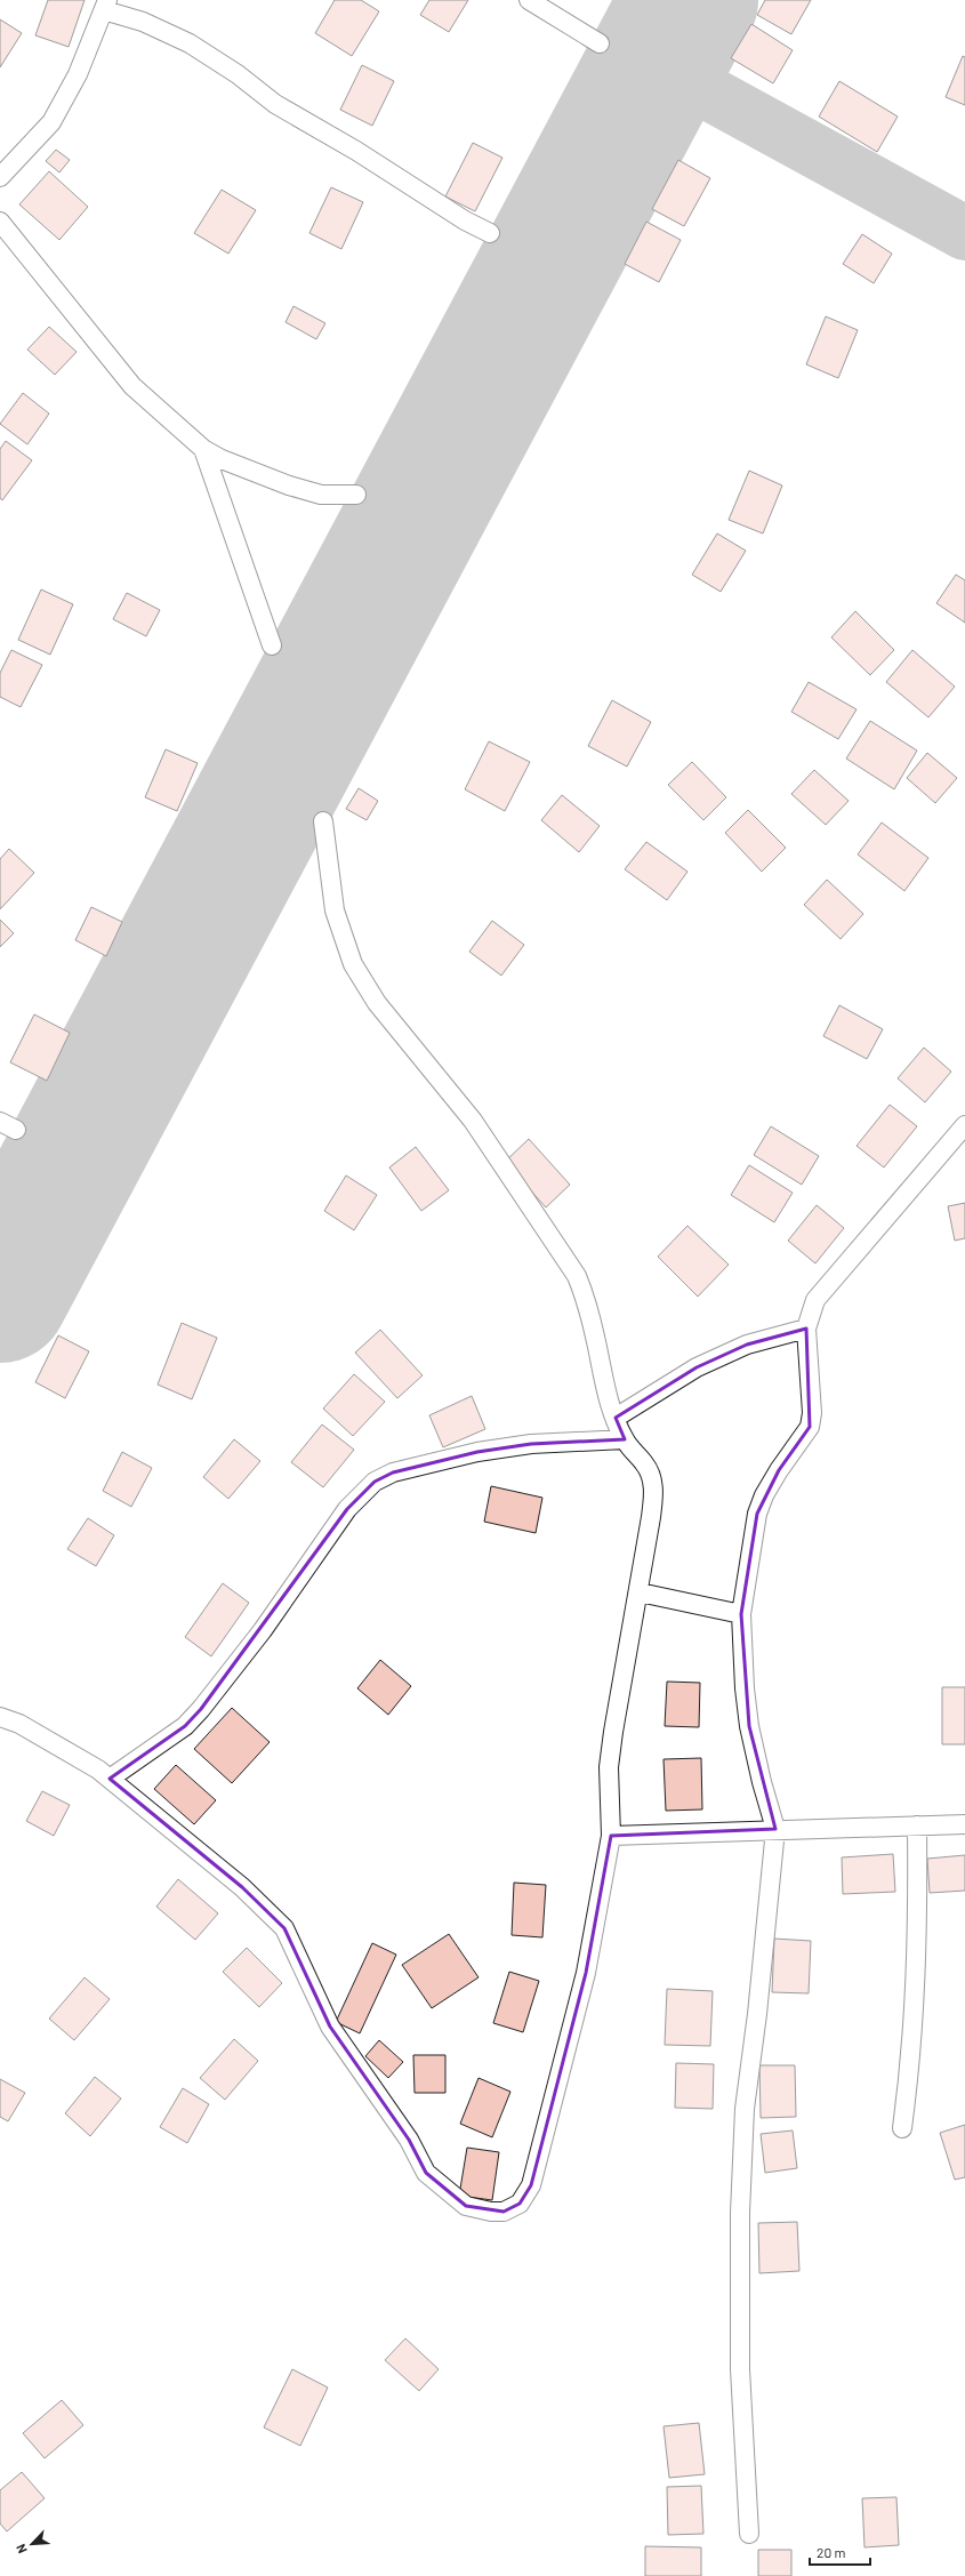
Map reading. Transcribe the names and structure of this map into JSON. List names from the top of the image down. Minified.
{"scale_bar":"20 m","north":"bottom left"}
